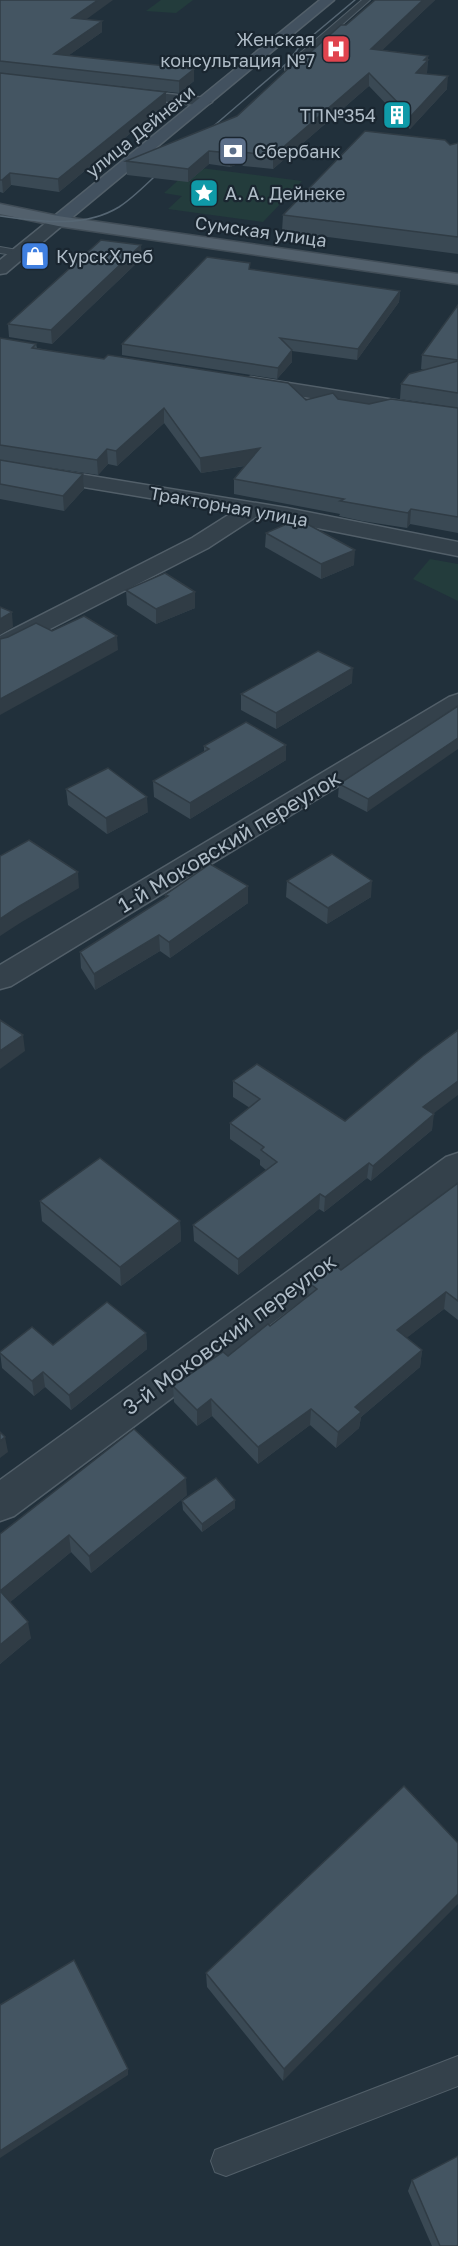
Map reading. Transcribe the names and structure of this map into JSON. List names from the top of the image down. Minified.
{"streets":{"main road":["улица Дейнеки","Сумская улица"],"street":["Тракторная улица","1-й Моковский переулок","3-й Моковский переулок"]},"crossings":[["улица Дейнеки","Сумская улица"]],"places":{"hospital":["Женская консультация №7"],"building":["ТП№354"],"bank":["Сбербанк"],"place":["А. А. Дейнеке"],"shop":["КурскХлеб"]}}
